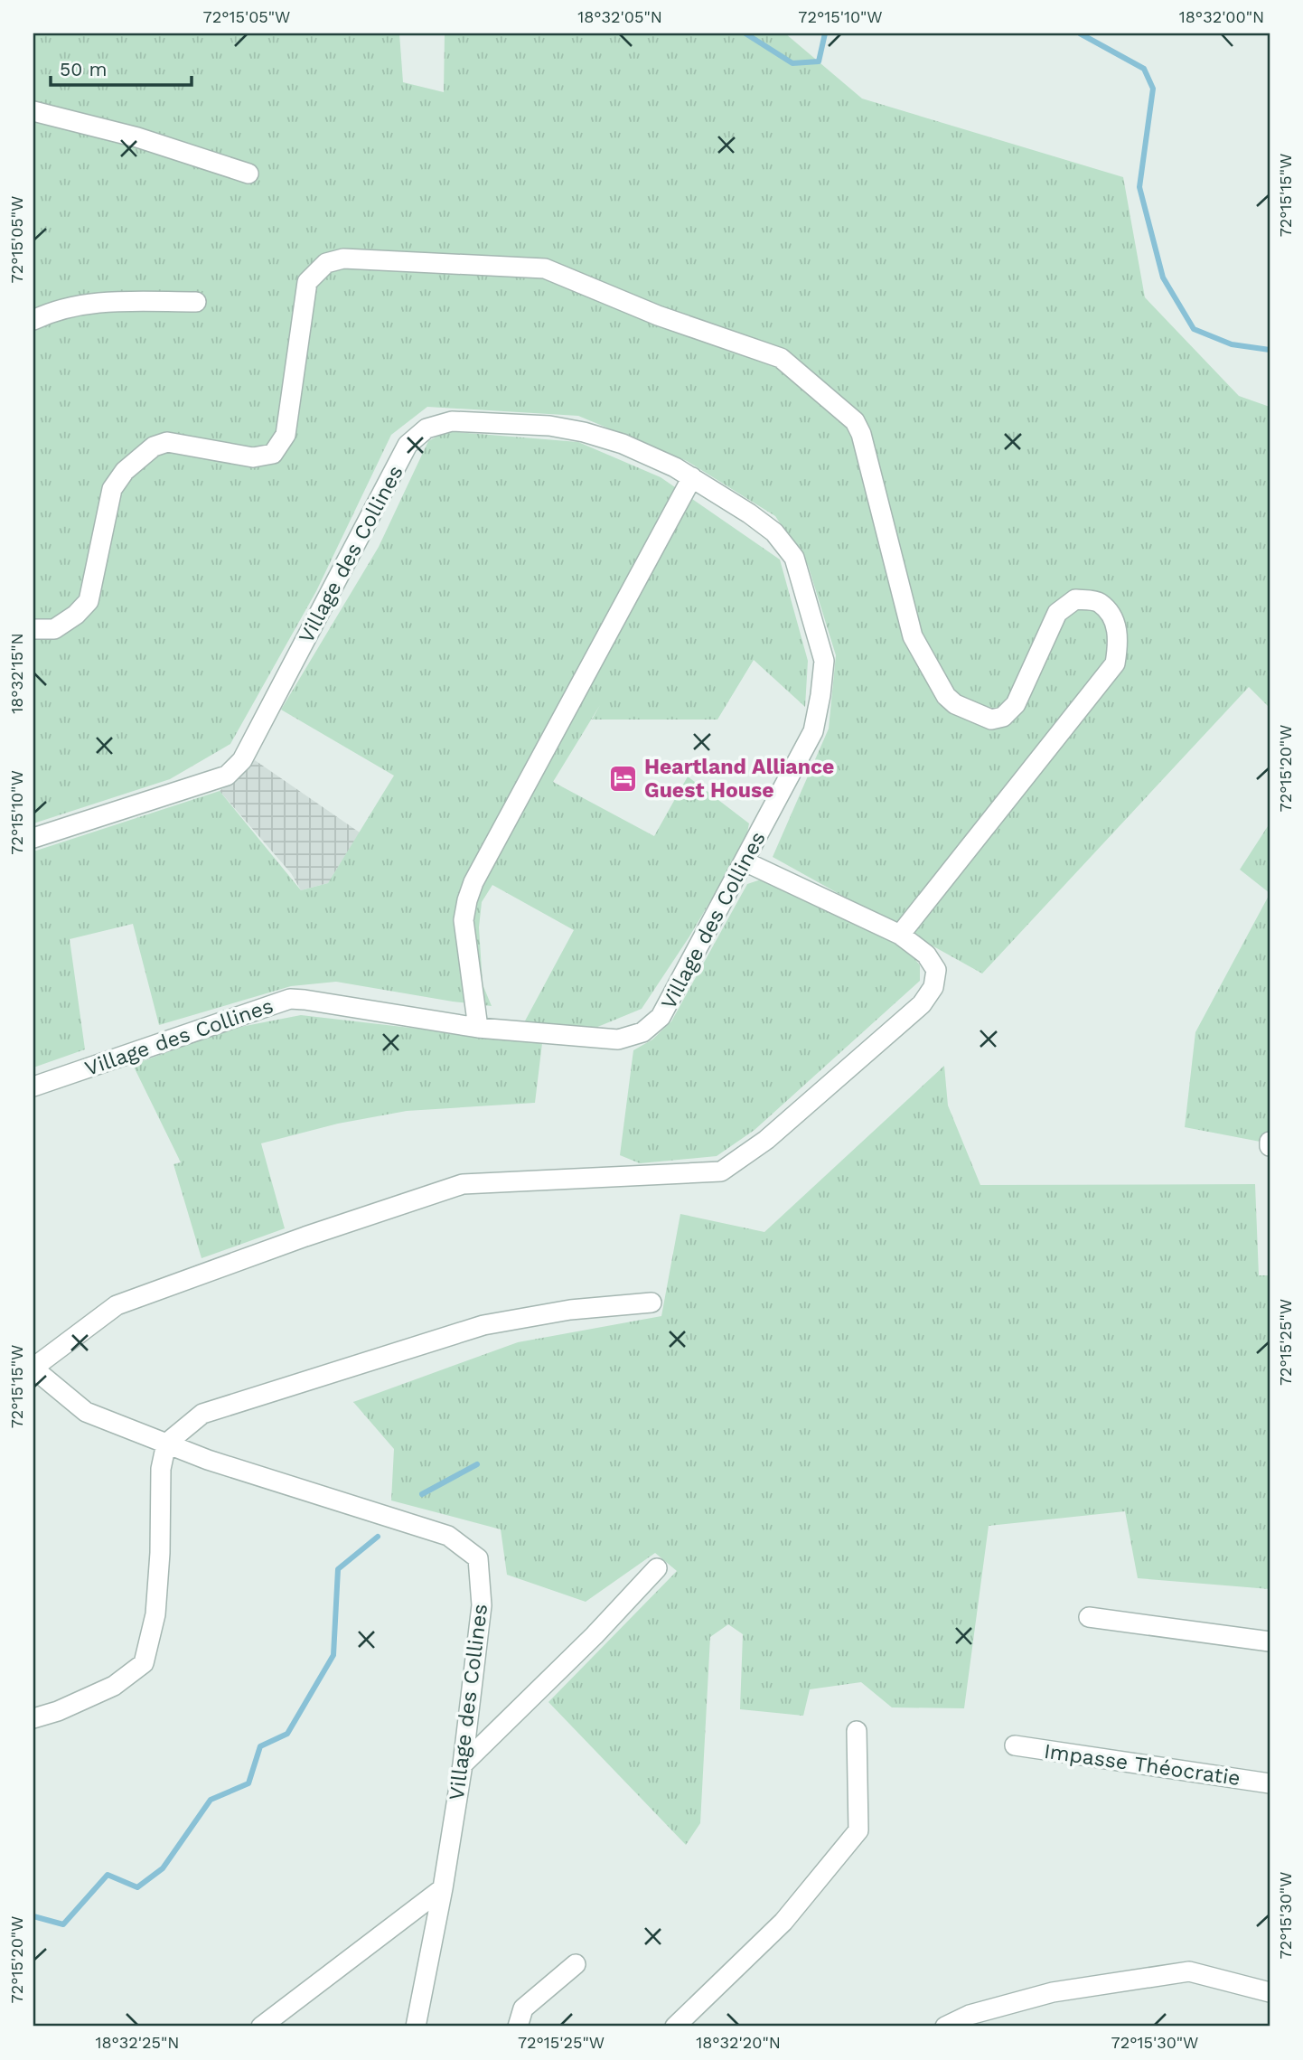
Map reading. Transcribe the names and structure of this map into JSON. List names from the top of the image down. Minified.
{"streets":{"street":["Village des Collines","Impasse Théocratie"]},"places":{"hotel":["Heartland Alliance Guest House"]},"scale_bar":"50 m","coordinates":["72°15'05\"W","18°32'05\"N","72°15'10\"W","18°32'00\"N","72°15'15\"W","18°32'15\"N","72°15'20\"W","72°15'25\"W","72°15'30\"W","18°32'25\"N","18°32'20\"N"]}
